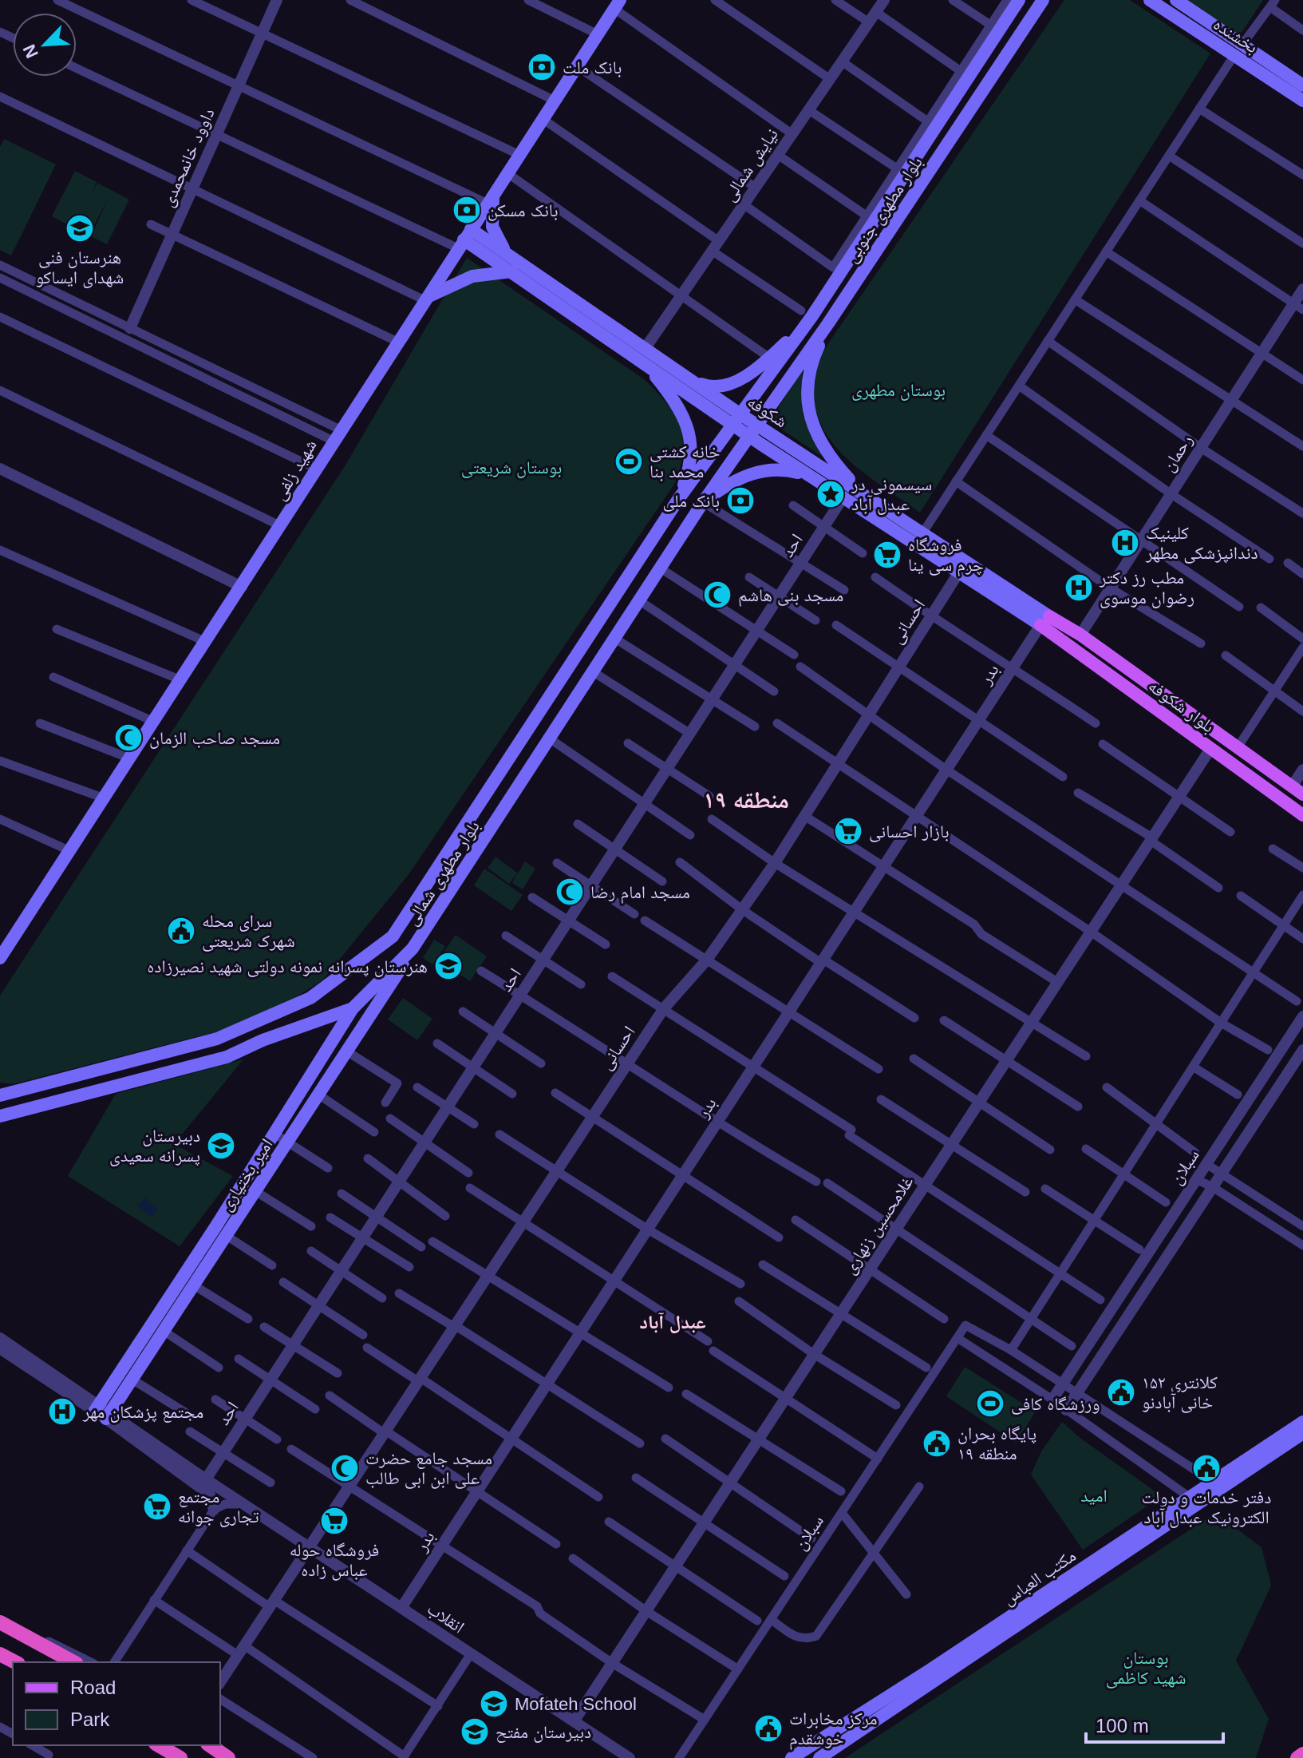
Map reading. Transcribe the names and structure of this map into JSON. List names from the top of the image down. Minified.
{"streets":{"main road":["بخشنده","بلوار مطهری جنوبی","شکوفه","شهید زلفی","بلوار شکوفه","بلوار مطهری شمالی","امیر بختیاری","مکتب العباس"],"street":["داوود خانمحمدی","نیایش شمالی","رحمان","احد","احسانی","بدر","سبلان","غلامحسین زنهاری","انقلاب"]},"crossings":[["نیایش شمالی","شکوفه"],["بلوار مطهری جنوبی","شکوفه"],["بلوار مطهری جنوبی","بلوار مطهری شمالی"],["شکوفه","شهید زلفی"],["شکوفه","احد"],["شکوفه","احسانی"],["شکوفه","بدر"],["شکوفه","بلوار شکوفه"],["شکوفه","بلوار مطهری شمالی"],["رحمان","بلوار شکوفه"],["احد","انقلاب"],["احسانی","انقلاب"],["بدر","بلوار شکوفه"],["بدر","انقلاب"],["بلوار شکوفه","غلامحسین زنهاری"],["بلوار مطهری شمالی","امیر بختیاری"],["امیر بختیاری","انقلاب"],["غلامحسین زنهاری","انقلاب"]],"districts":["منطقه ۱۹","عبدل آباد"],"parks":["بوستان مطهری","بوستان شریعتی","امید","بوستان شهید کاظمی"],"places":{"bank":["بانک ملت","بانک مسکن","بانک ملی"],"school or university":["هنرستان فنی شهدای ایساکو","هنرستان پسرانه نمونه دولتی شهید نصیرزاده","دبیرستان پسرانه سعیدی","Mofateh School","دبیرستان مفتح"],"sports":["خانه کشتی محمد بنا","ورزشگاه کافی"],"place":["سیسمونی در عبدل آباد"],"hospital":["کلینیک دندانپزشکی مطهر","مطب رز دکتر رضوان موسوی","مجتمع پزشکان مهر"],"supermarket":["فروشگاه چرم سی ینا","بازار احسانی","مجتمع تجاری جوانه","فروشگاه حوله عباس زاده"],"mosque":["مسجد بنی هاشم","مسجد صاحب الزمان","مسجد امام رضا","مسجد جامع حضرت علی ابن ابی طالب"],"public building":["سرای محله شهرک شریعتی","کلانتری ۱۵۲ خانی آبادنو","پایگاه بحران منطقه ۱۹","دفتر خدمات و دولت الکترونیک عبدل آباد","مرکز مخابرات خوشقدم"]},"legend":["Road","Park"],"scale_bar":"100 m","north":"bottom left"}
